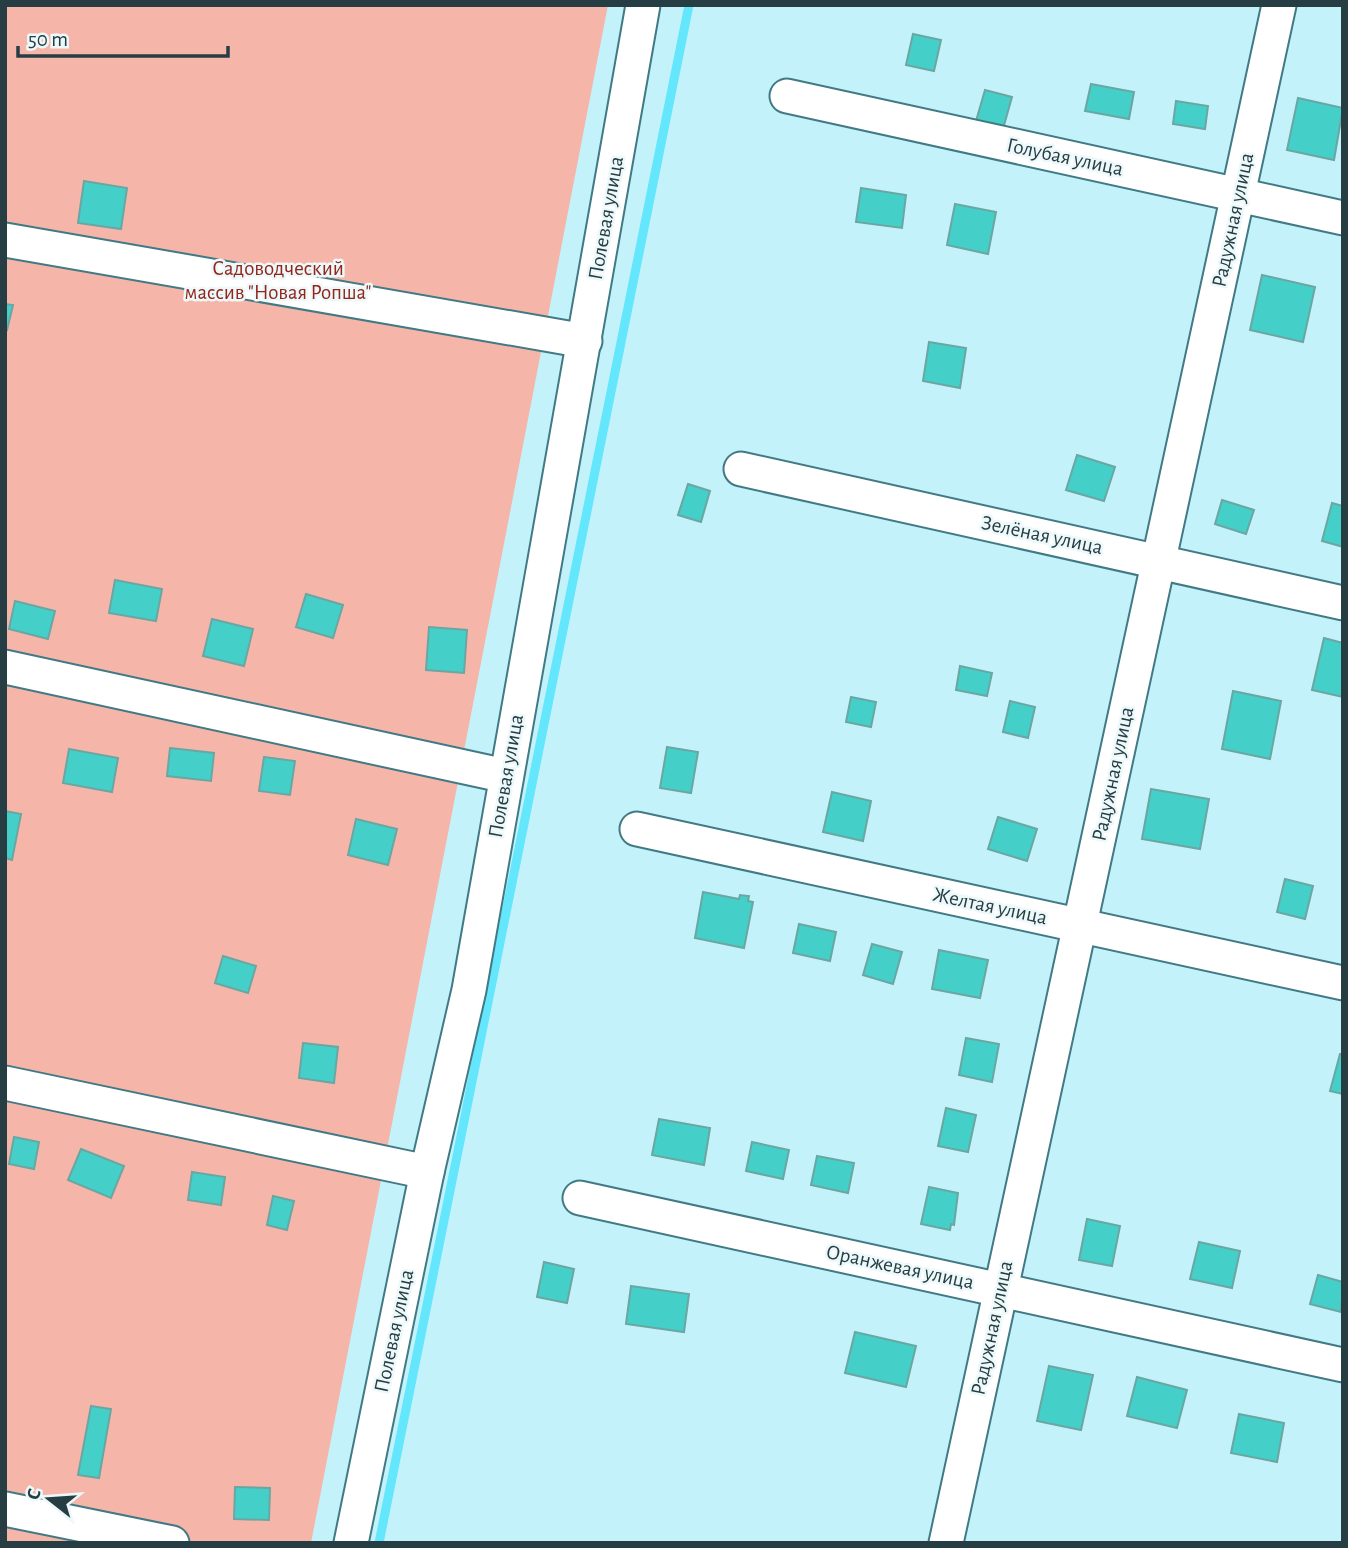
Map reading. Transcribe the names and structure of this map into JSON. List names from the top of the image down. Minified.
{"streets":{"street":["Голубая улица","Полевая улица","Радужная улица","Зелёная улица","Желтая улица","Оранжевая улица"]},"crossings":[["Голубая улица","Радужная улица"],["Радужная улица","Зелёная улица"],["Радужная улица","Желтая улица"],["Радужная улица","Оранжевая улица"]],"parks":["Садоводческий массив \"Новая Ропша\""],"scale_bar":"50 m","north":"left"}
